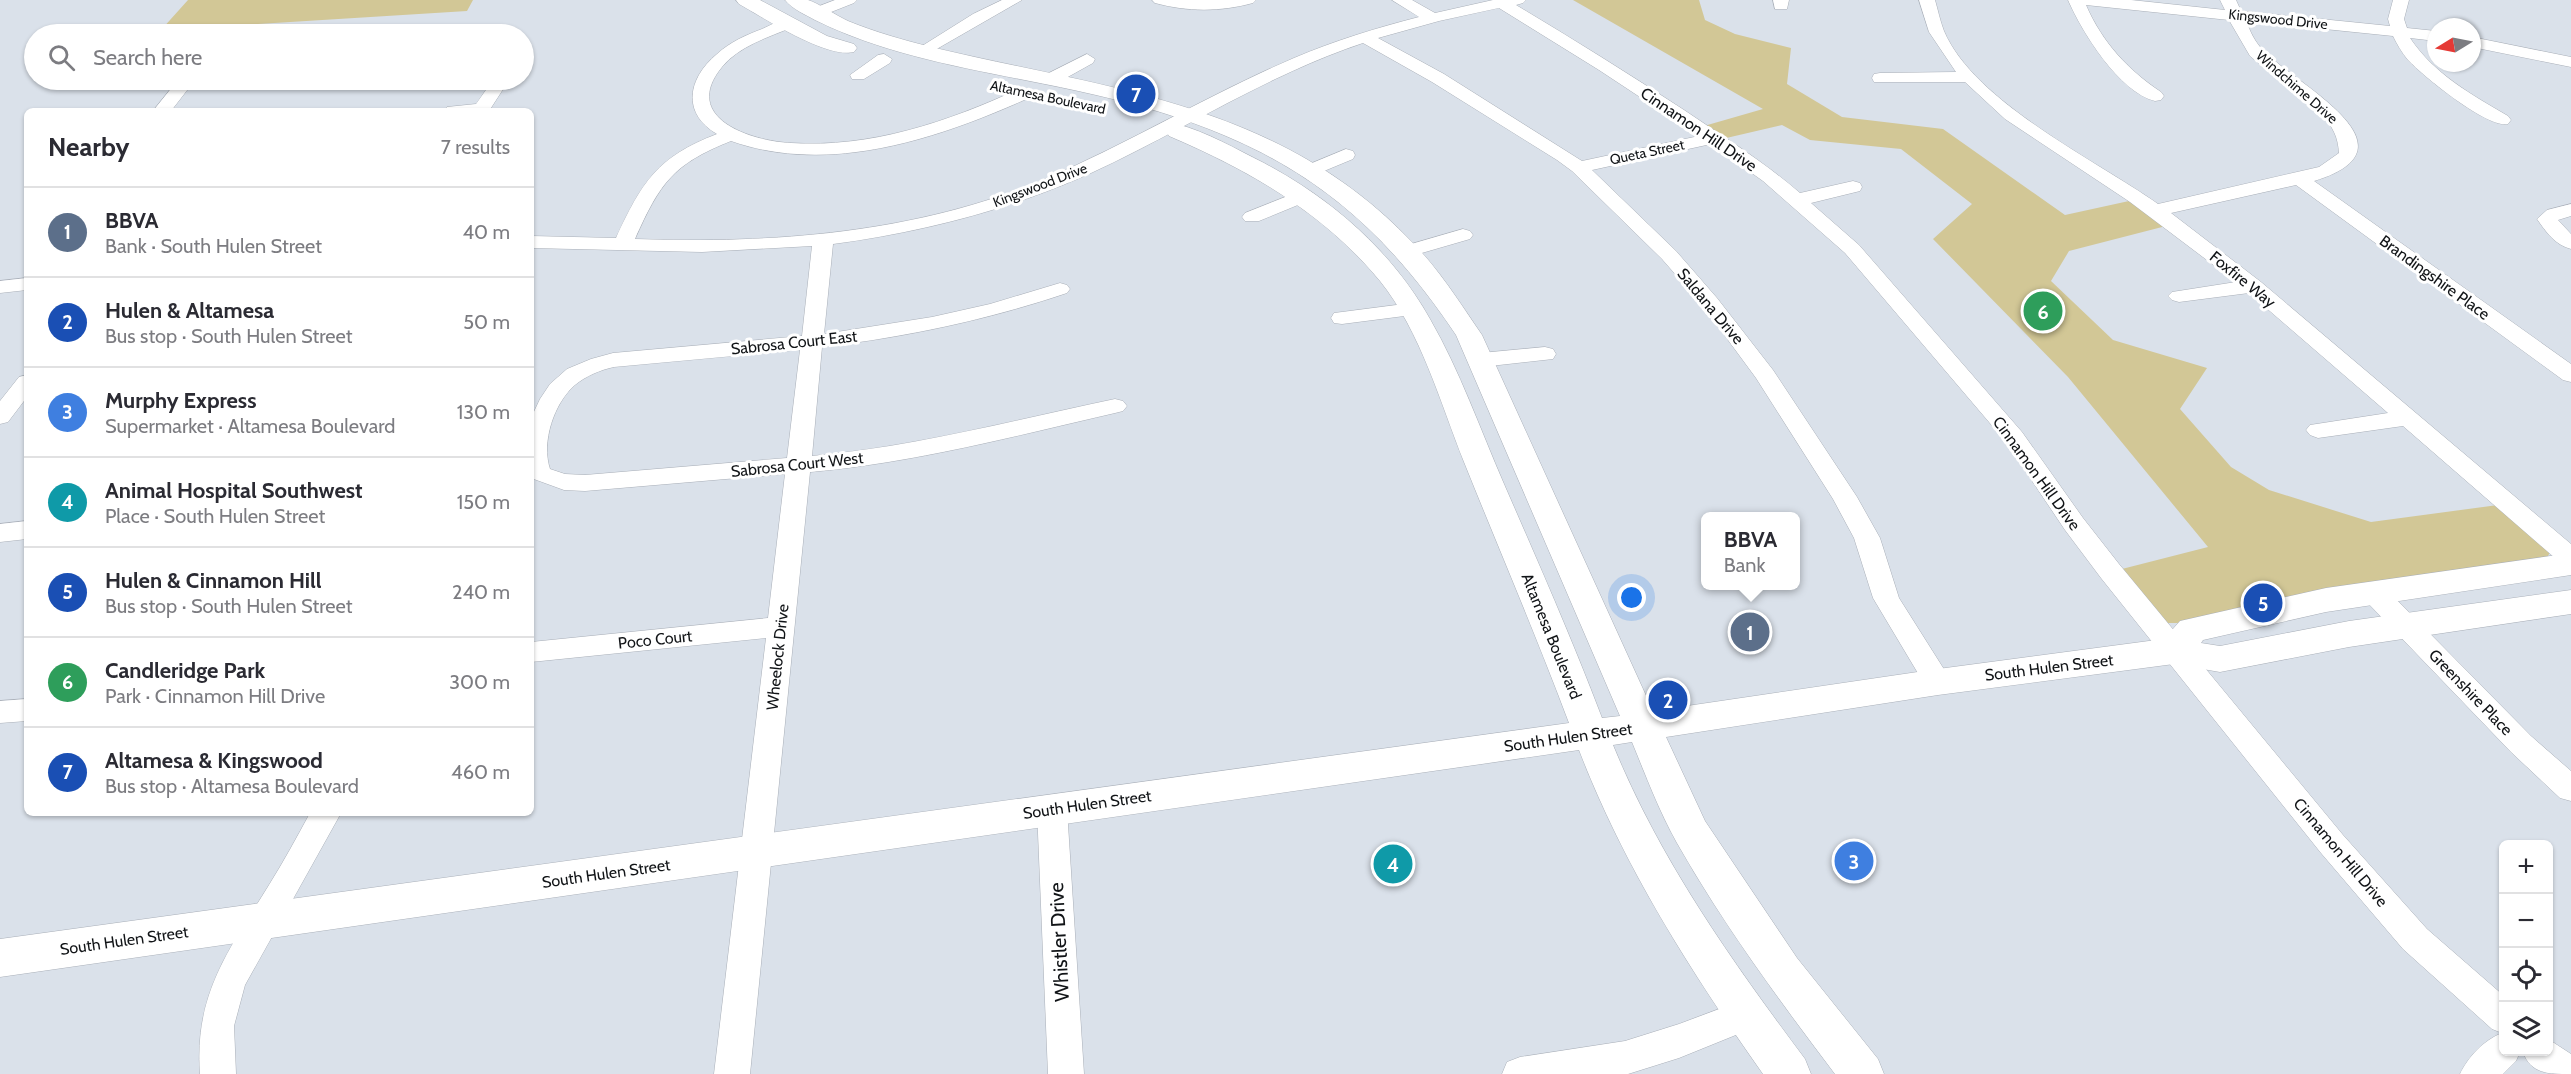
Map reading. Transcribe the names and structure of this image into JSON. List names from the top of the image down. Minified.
{"streets":{"main road":["Altamesa Boulevard","South Hulen Street"],"street":["Kingswood Drive","Windchime Drive","Cinnamon Hill Drive","Queta Street","Brandingshire Place","Foxfire Way","Saldana Drive","Sabrosa Court East","Sabrosa Court West","Poco Court","Wheelock Drive","Greenshire Place","Whistler Drive"]},"crossings":[["Kingswood Drive","Windchime Drive"],["Kingswood Drive","Altamesa Boulevard"],["Kingswood Drive","Cinnamon Hill Drive"],["Kingswood Drive","Saldana Drive"],["Kingswood Drive","Wheelock Drive"],["Windchime Drive","Brandingshire Place"],["Windchime Drive","Foxfire Way"],["Altamesa Boulevard","South Hulen Street"],["Cinnamon Hill Drive","Queta Street"],["Cinnamon Hill Drive","South Hulen Street"],["Queta Street","Saldana Drive"],["Saldana Drive","South Hulen Street"],["Sabrosa Court East","Sabrosa Court West"],["Sabrosa Court East","Wheelock Drive"],["Sabrosa Court West","Wheelock Drive"],["Poco Court","Wheelock Drive"],["Wheelock Drive","South Hulen Street"],["South Hulen Street","Greenshire Place"],["South Hulen Street","Whistler Drive"]],"north":"left","page":{"search":"Search here","pins":["7","6","5","1","2","3","4"],"heading":["Nearby","7 results"],"list":[{"mark":"1","name":"BBVA","note":"Bank · South Hulen Street","value":"40 m"},{"mark":"2","name":"Hulen & Altamesa","note":"Bus stop · South Hulen Street","value":"50 m"},{"mark":"3","name":"Murphy Express","note":"Supermarket · Altamesa Boulevard","value":"130 m"},{"mark":"4","name":"Animal Hospital Southwest","note":"Place · South Hulen Street","value":"150 m"},{"mark":"5","name":"Hulen & Cinnamon Hill","note":"Bus stop · South Hulen Street","value":"240 m"},{"mark":"6","name":"Candleridge Park","note":"Park · Cinnamon Hill Drive","value":"300 m"},{"mark":"7","name":"Altamesa & Kingswood","note":"Bus stop · Altamesa Boulevard","value":"460 m"}],"popup":["BBVA","Bank"],"map_buttons":["+","−"]}}
